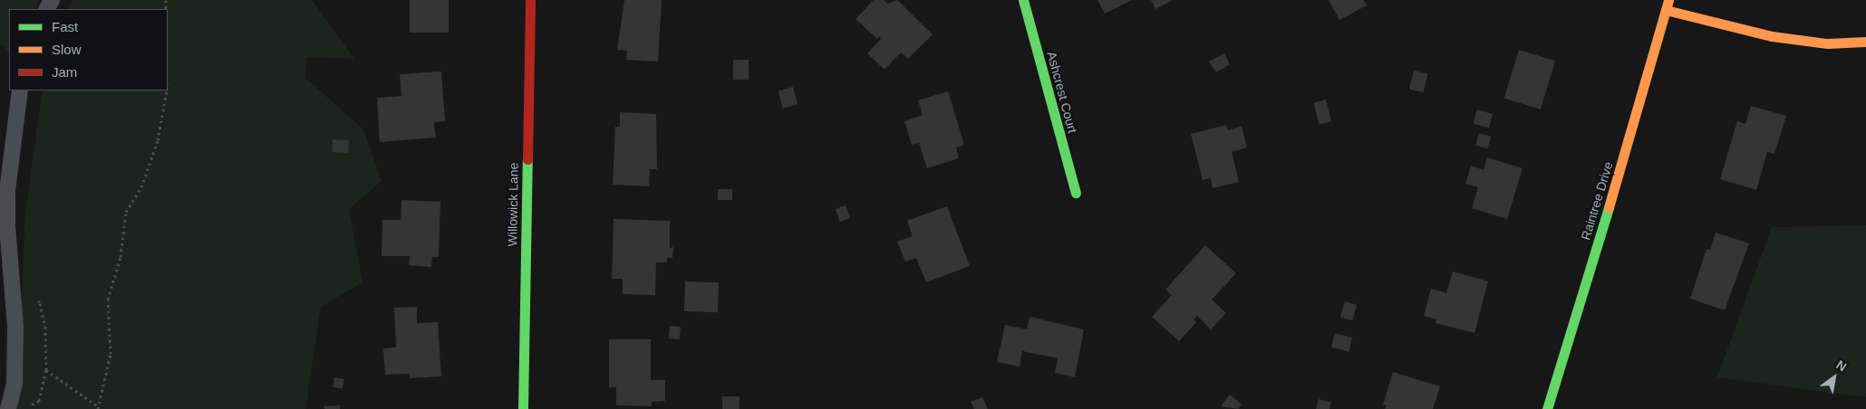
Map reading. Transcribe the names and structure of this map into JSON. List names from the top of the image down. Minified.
{"streets":{"street":["Ashcrest Court","Raintree Drive","Willowick Lane"]},"legend":["Fast","Slow","Jam"],"north":"top right"}
